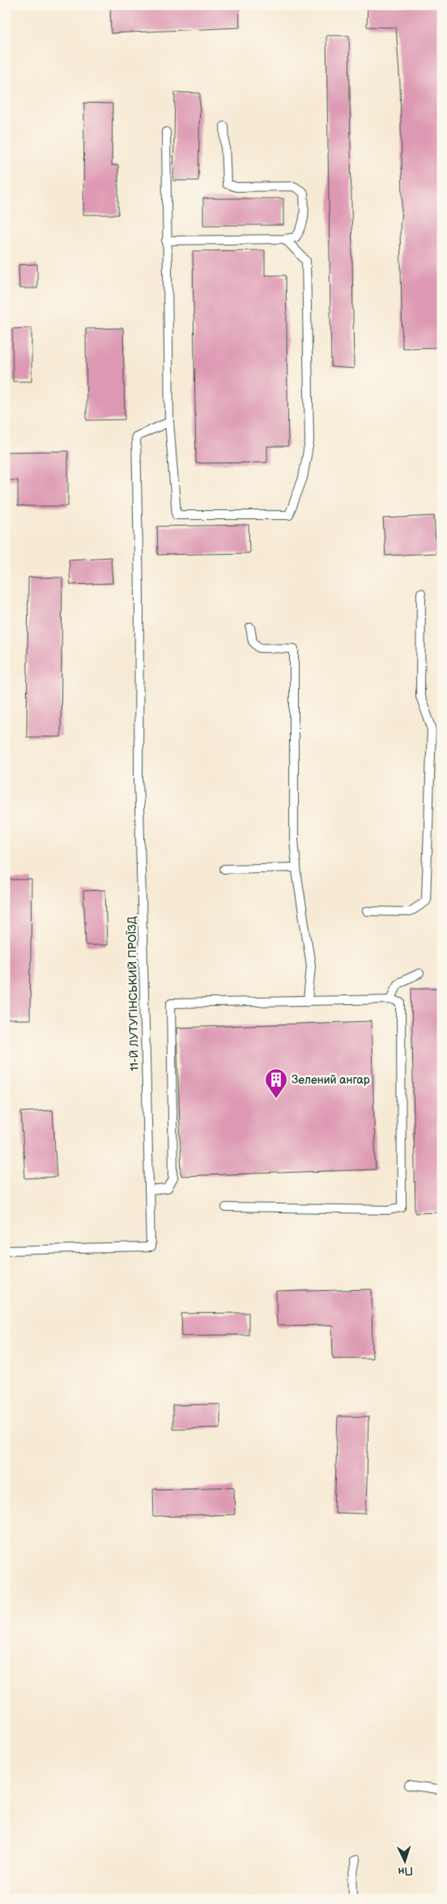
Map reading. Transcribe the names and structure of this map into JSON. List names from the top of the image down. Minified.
{"streets":{"lane":["11-Й ЛУТУГІНСЬКИЙ ПРОЇЗД"]},"places":{"building":["Зелений ангар"]},"north":"bottom"}
